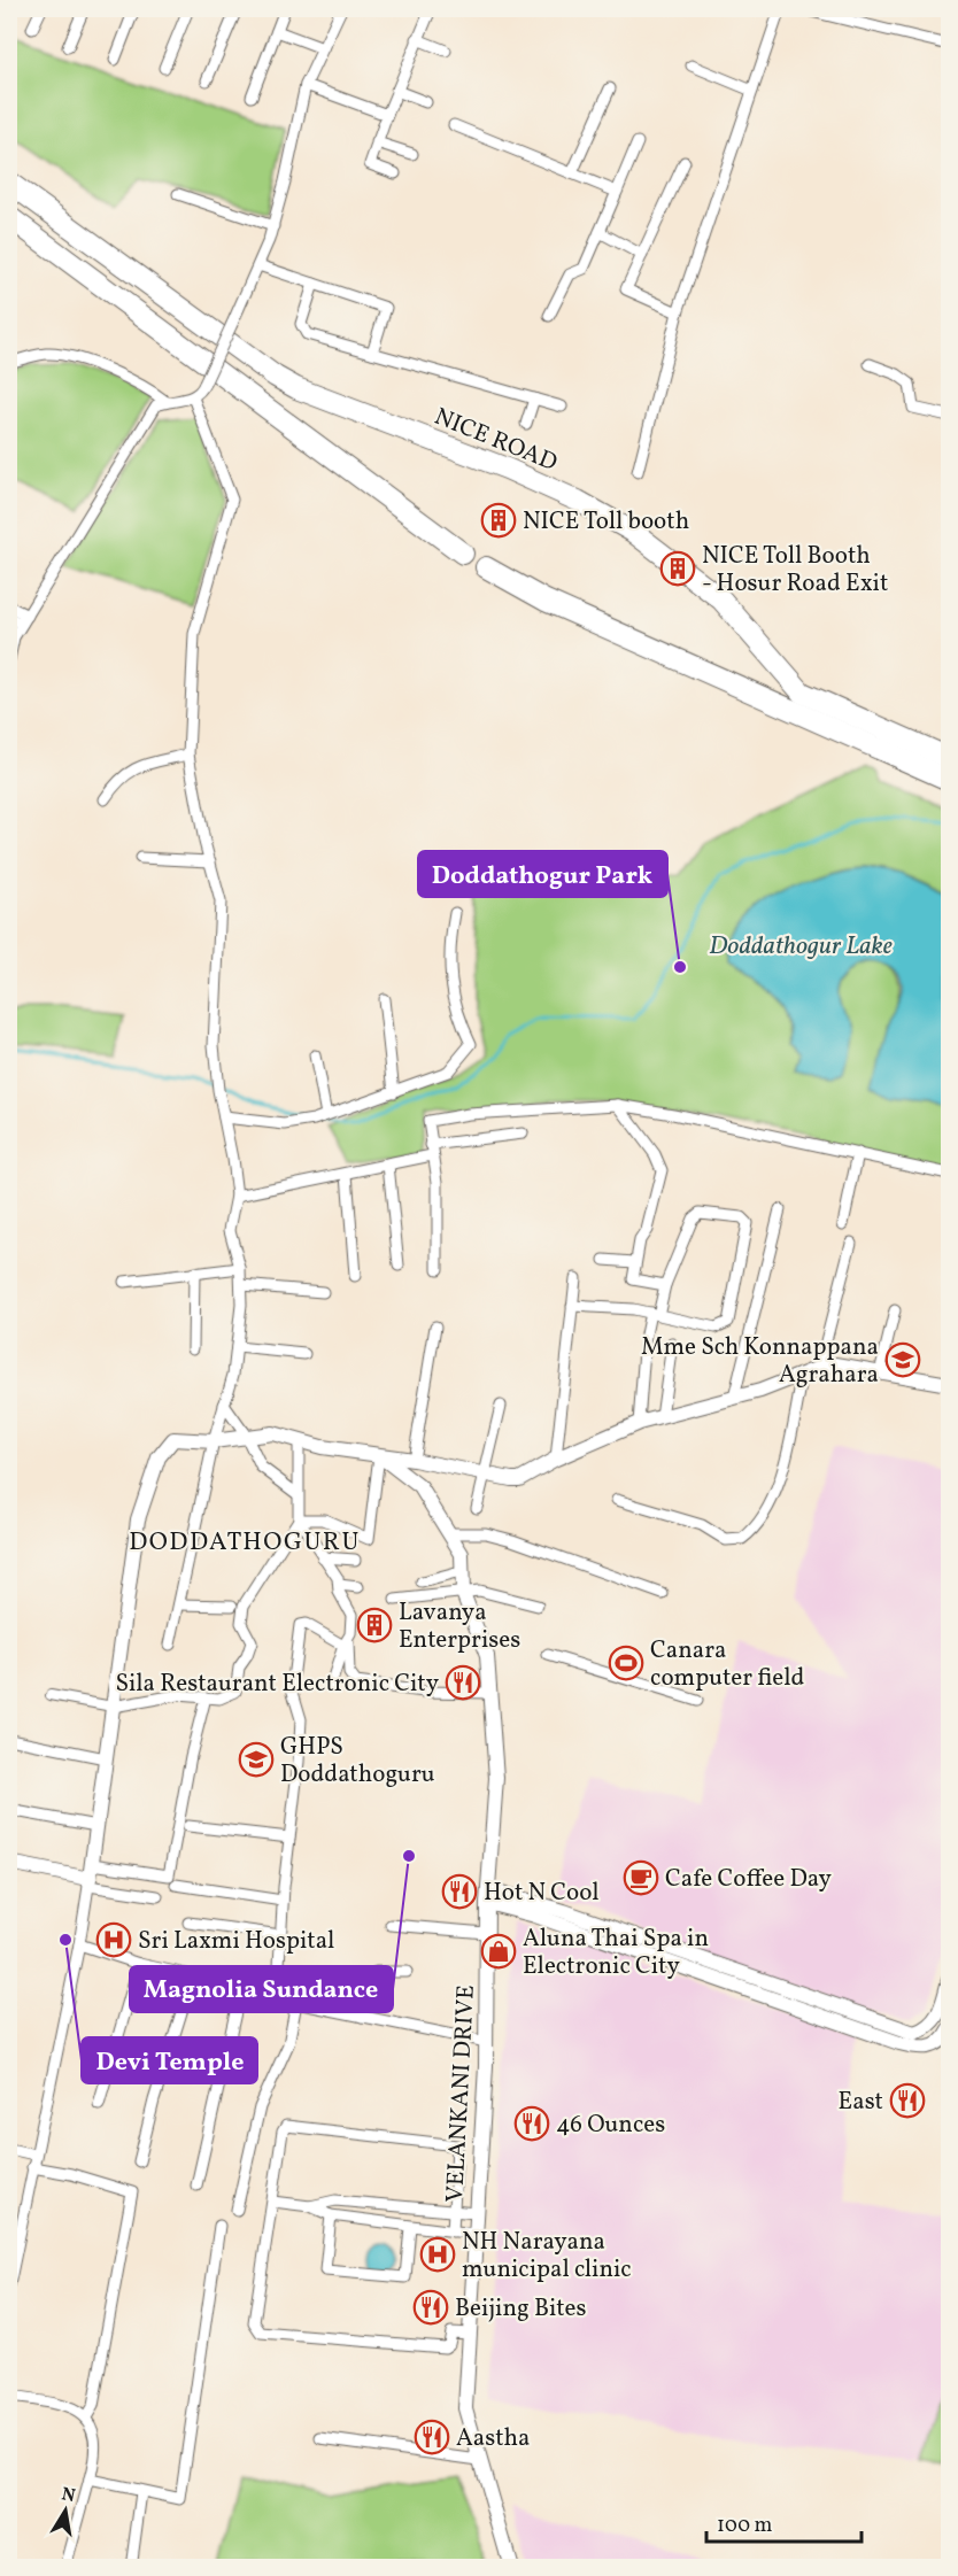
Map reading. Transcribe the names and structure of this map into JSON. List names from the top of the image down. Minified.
{"streets":{"highway":["NICE ROAD"],"street":["VELANKANI DRIVE"]},"districts":["DODDATHOGURU"],"water":["Doddathogur Lake"],"places":{"building":["NICE Toll booth","NICE Toll Booth - Hosur Road Exit","Lavanya Enterprises"],"other":["Doddathogur Park","Magnolia Sundance","Devi Temple"],"school or university":["Mme Sch Konnappana Agrahara","GHPS Doddathoguru"],"sports":["Canara computer field"],"restaurant":["Sila Restaurant Electronic City","Hot N Cool","East","46 Ounces","Beijing Bites","Aastha"],"cafe":["Cafe Coffee Day"],"hospital":["Sri Laxmi Hospital","NH Narayana municipal clinic"],"shop":["Aluna Thai Spa in Electronic City"]},"scale_bar":"100 m","north":"top"}
